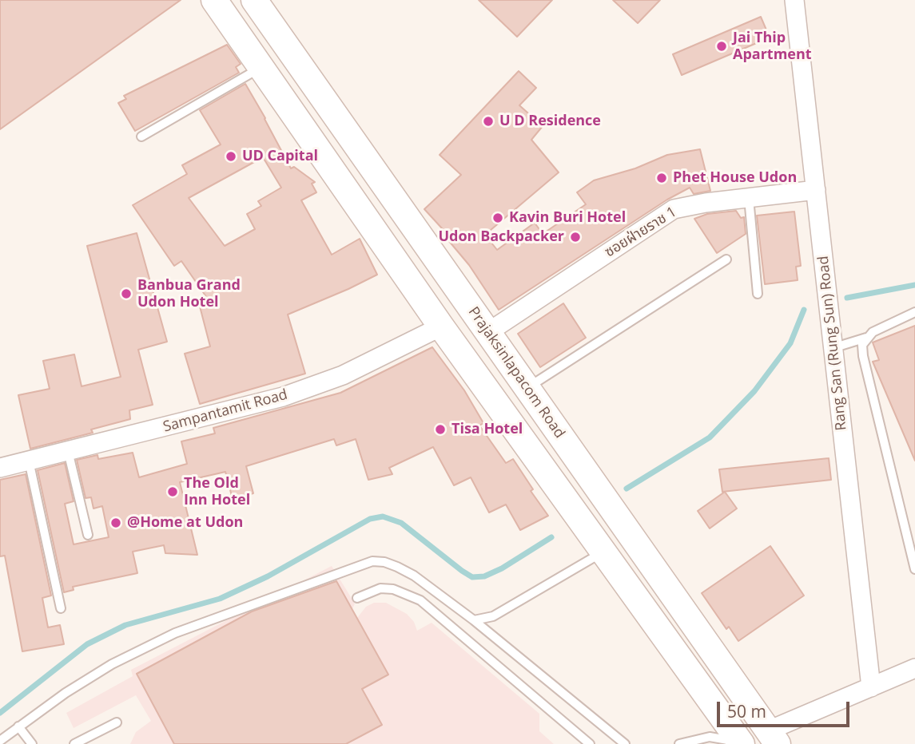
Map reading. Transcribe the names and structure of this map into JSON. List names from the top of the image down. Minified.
{"streets":{"street":["ซอยฝ่ายราช 1","Rang San (Rung Sun) Road","Prajaksinlapacom Road","Sampantamit Road"]},"crossings":[["ซอยฝ่ายราช 1","Rang San (Rung Sun) Road"],["ซอยฝ่ายราช 1","Prajaksinlapacom Road"]],"places":["Jai Thip Apartment","U D Residence","UD Capital","Phet House Udon","Kavin Buri Hotel","Udon Backpacker","Banbua Grand Udon Hotel","Tisa Hotel","The Old Inn Hotel","@Home at Udon"],"scale_bar":"50 m"}
